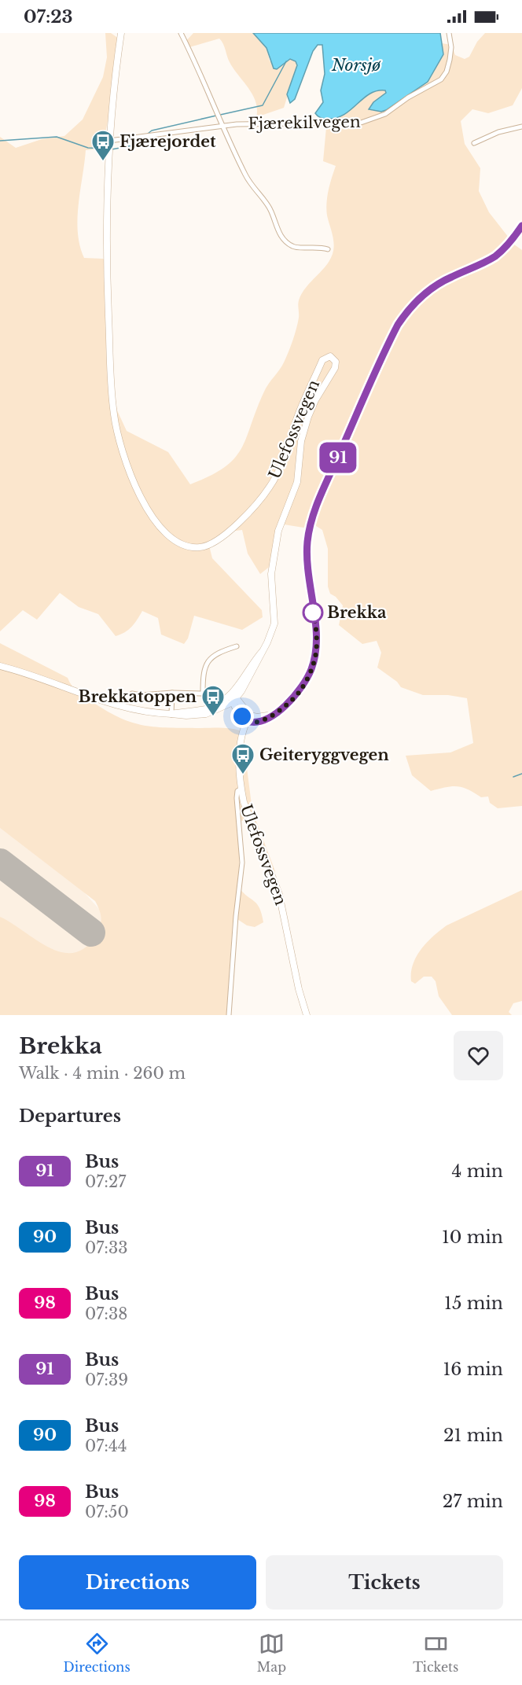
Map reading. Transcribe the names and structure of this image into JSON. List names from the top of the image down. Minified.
{"streets":{"street":["Fjærekilvegen","Ulefossvegen"]},"crossings":[["Fjærekilvegen","Ulefossvegen"]],"water":["Norsjø"],"places":{"bus stop":["Fjærejordet","Brekkatoppen","Geiteryggvegen"],"other":["Brekka"]},"lines":["bus line 91"],"page":{"status":"07:23","on_map":"91","heading":[["Brekka","Walk · 4 min · 260 m"],"Departures"],"list":[{"mark":"91","name":"Bus","note":"07:27","value":"4 min"},{"mark":"90","name":"Bus","note":"07:33","value":"10 min"},{"mark":"98","name":"Bus","note":"07:38","value":"15 min"},{"mark":"91","name":"Bus","note":"07:39","value":"16 min"},{"mark":"90","name":"Bus","note":"07:44","value":"21 min"},{"mark":"98","name":"Bus","note":"07:50","value":"27 min"}],"buttons":["Directions","Tickets"],"tabs":["Directions","Map","Tickets"]}}
